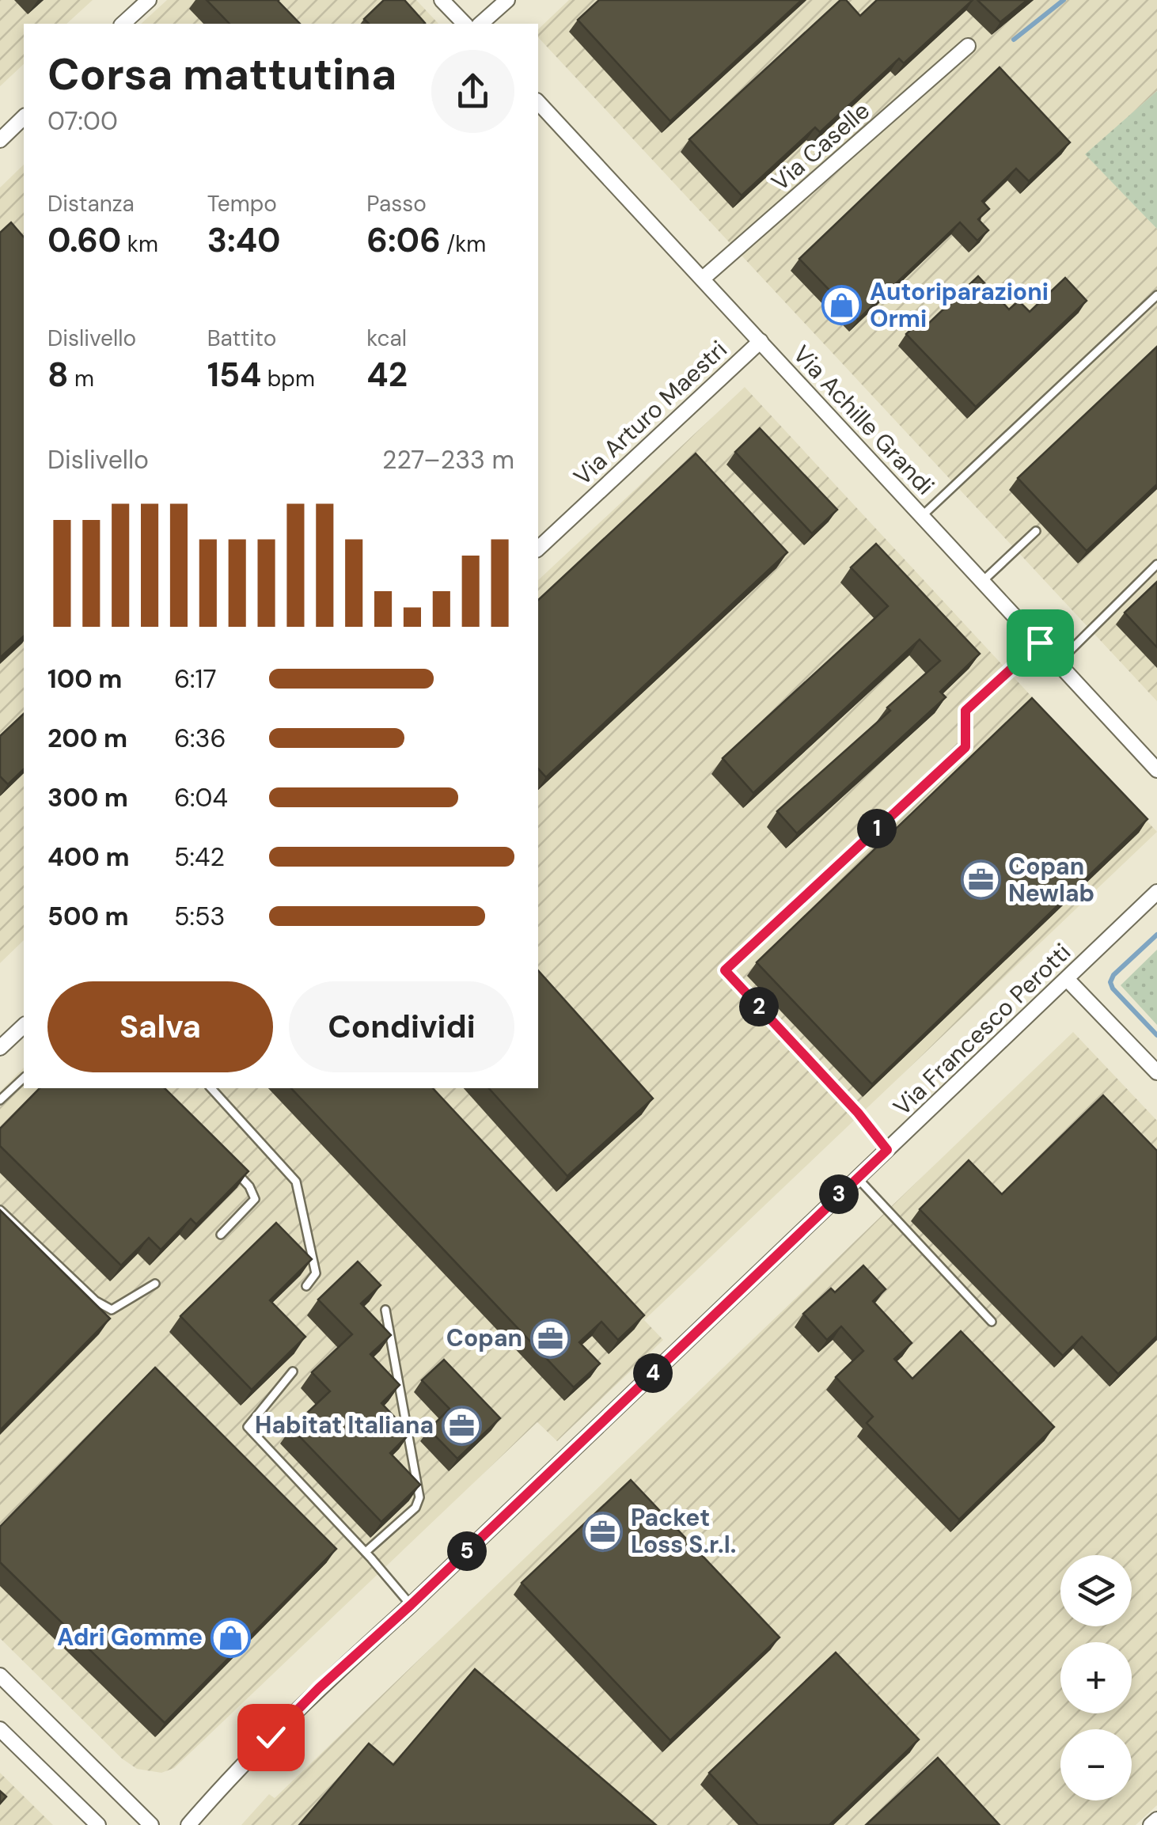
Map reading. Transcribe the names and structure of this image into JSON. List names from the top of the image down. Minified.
{"streets":{"street":["Via Caselle","Via Arturo Maestri","Via Achille Grandi","Via Francesco Perotti"]},"crossings":[["Via Caselle","Via Achille Grandi"],["Via Arturo Maestri","Via Achille Grandi"]],"places":{"shop":["Autoriparazioni Ormi","Adri Gomme"],"office":["Copan Newlab","Copan","Habitat Italiana","Packet Loss S.r.l."]},"page":{"heading":["Corsa mattutina","07:00"],"stats":[["Distanza","0.60 km"],["Tempo","3:40"],["Passo","6:06 /km"],["Dislivello","8 m"],["Battito","154 bpm"],["kcal","42"]],"chart":["Dislivello","227–233 m"],"list":[{"name":"100 m","note":"6:17"},{"name":"200 m","note":"6:36"},{"name":"300 m","note":"6:04"},{"name":"400 m","note":"5:42"},{"name":"500 m","note":"5:53"}],"pins":["1","2","3","4","5"],"buttons":["Salva","Condividi"],"map_buttons":["+","−"]}}
